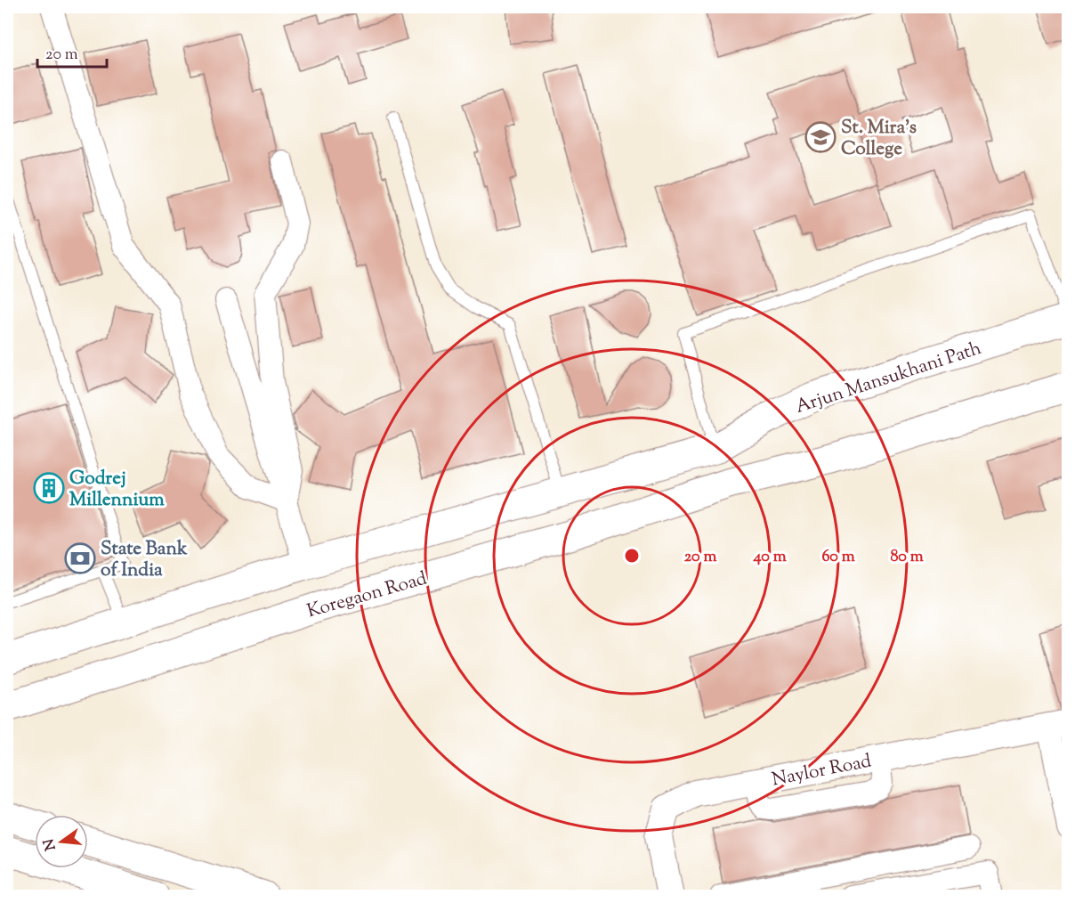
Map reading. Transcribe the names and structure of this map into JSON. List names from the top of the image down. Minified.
{"streets":{"main road":["Arjun Mansukhani Path","Koregaon Road"],"street":["Naylor Road"]},"places":{"school or university":["St. Mira's College"],"building":["Godrej Millennium"],"bank":["State Bank of India"]},"scale_bar":"20 m","north":"left","rings":["20 m","40 m","60 m","80 m"]}
